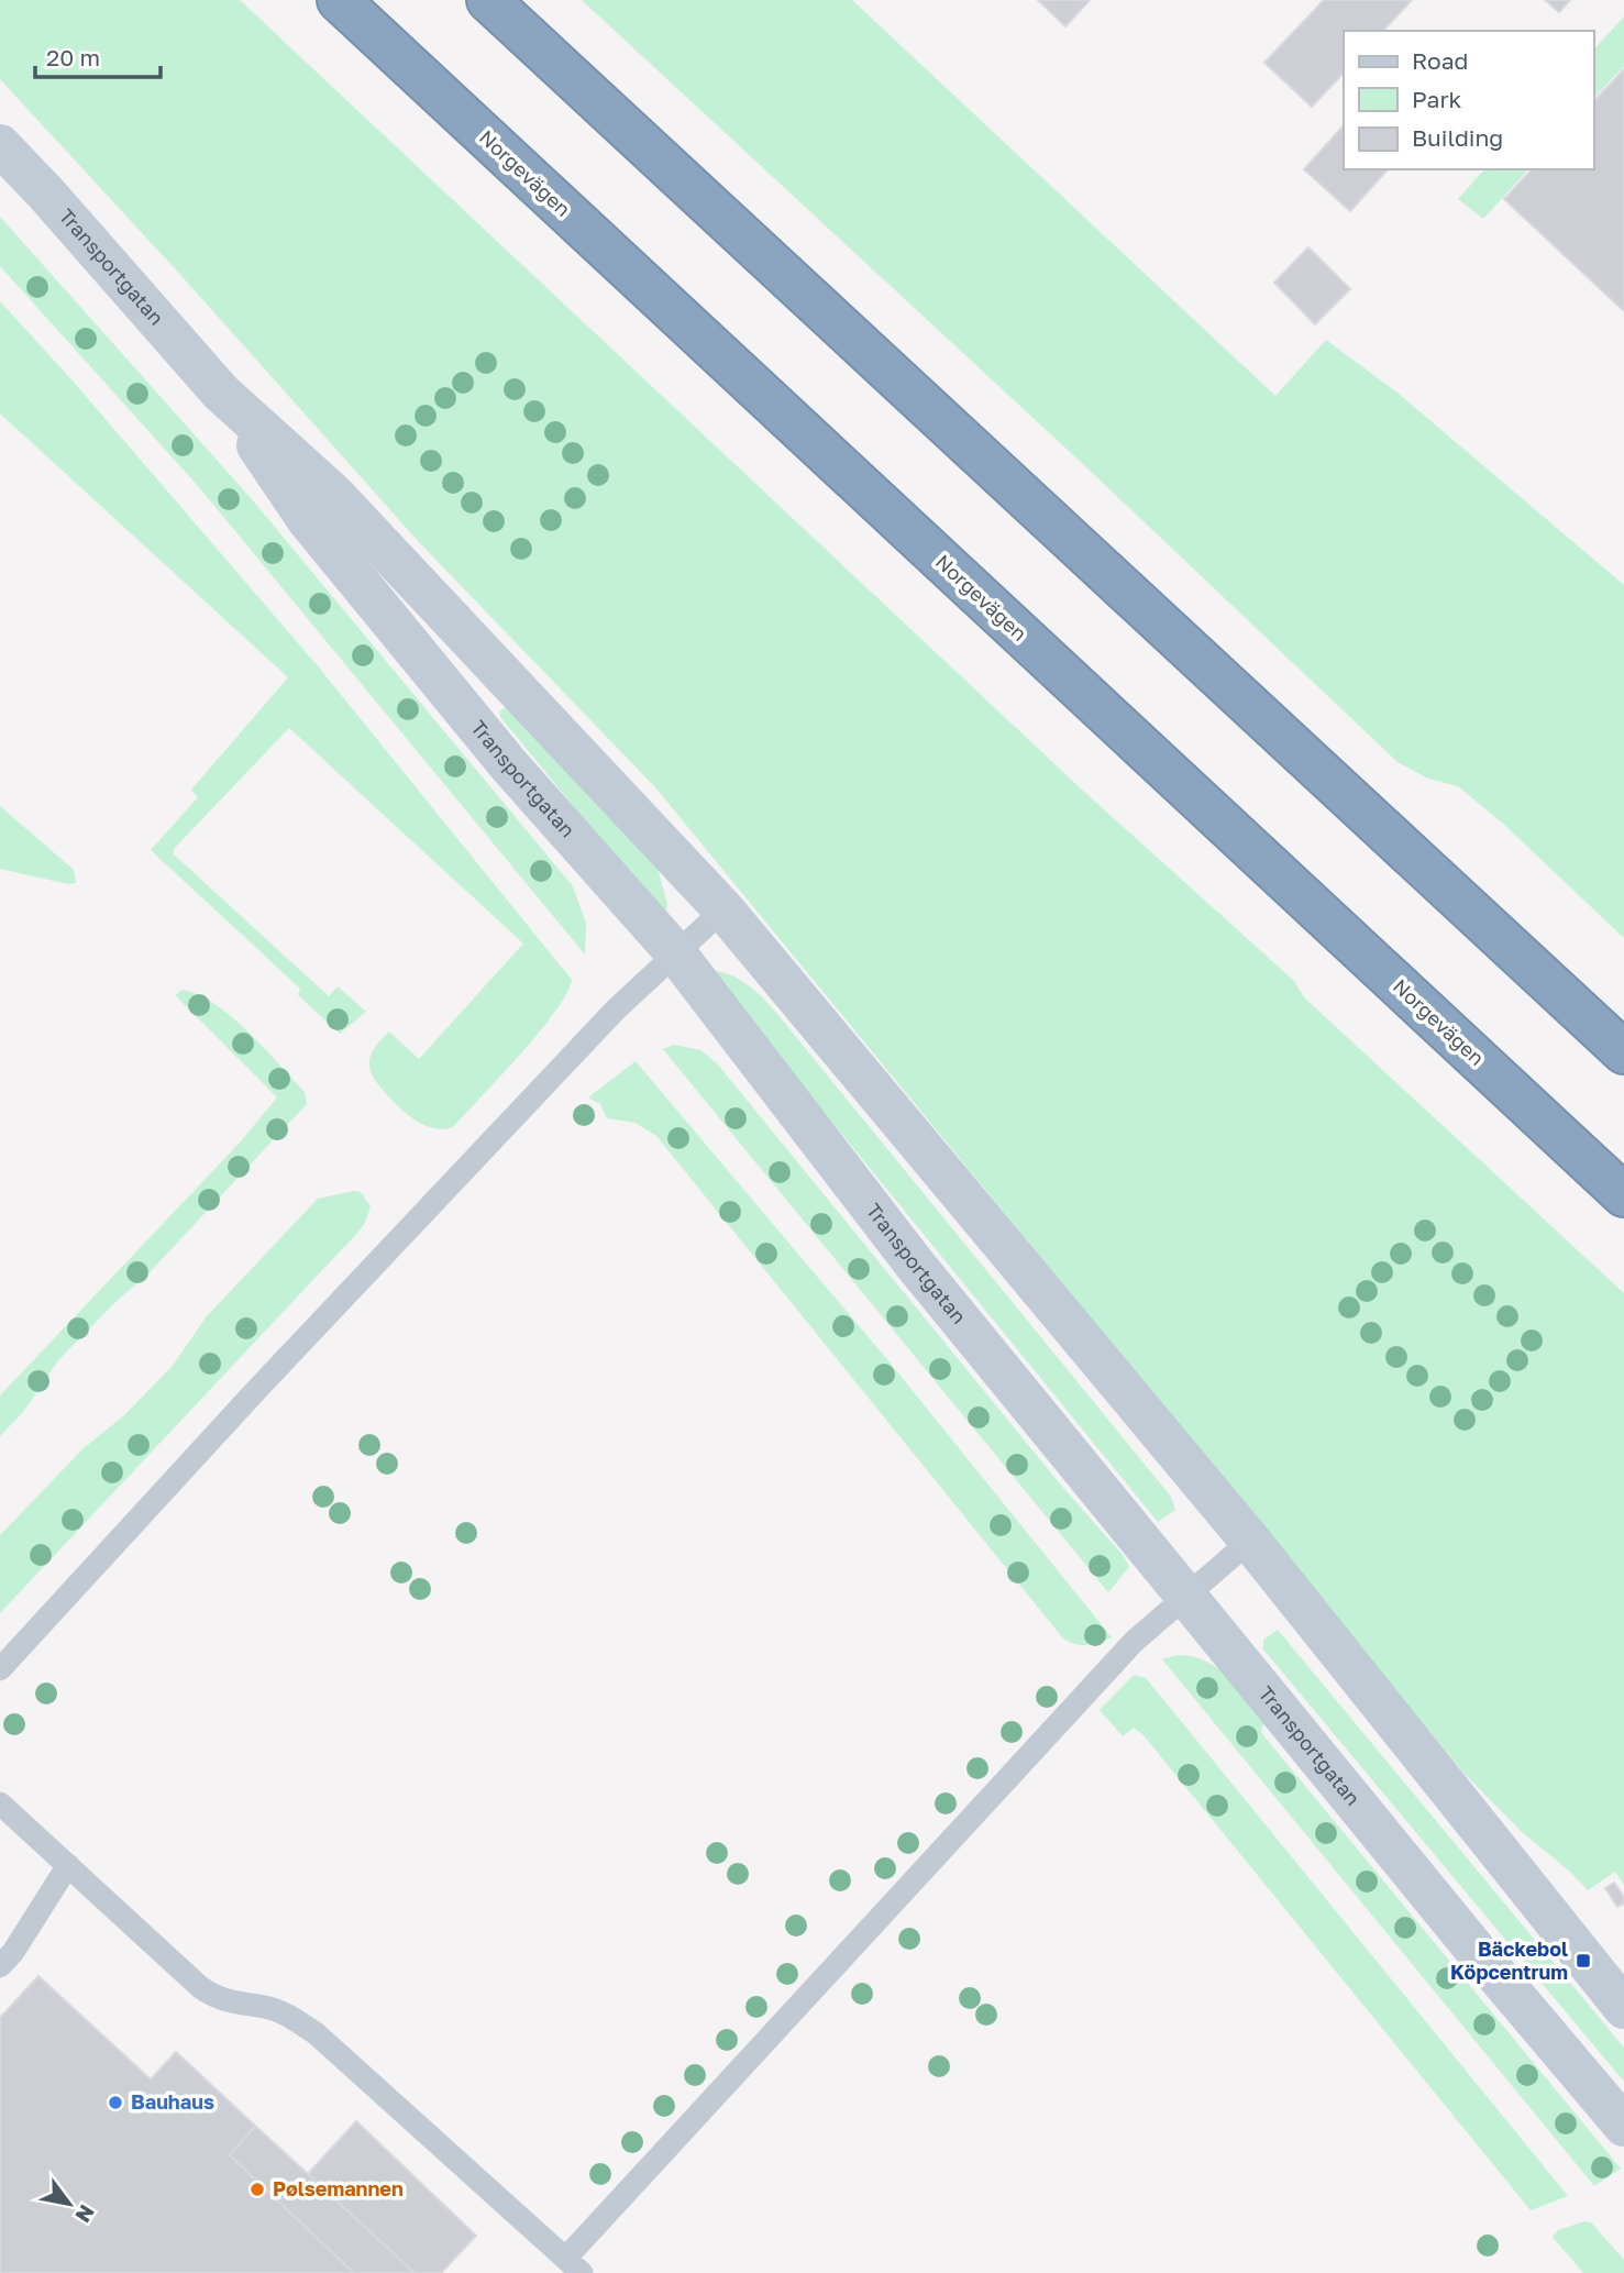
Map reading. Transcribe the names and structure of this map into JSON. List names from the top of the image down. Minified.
{"streets":{"highway":["Norgevägen"],"street":["Transportgatan"]},"places":{"transit":["Bäckebol Köpcentrum"],"other":["Bauhaus","Pølsemannen"]},"legend":["Road","Park","Building"],"scale_bar":"20 m","north":"bottom right"}
